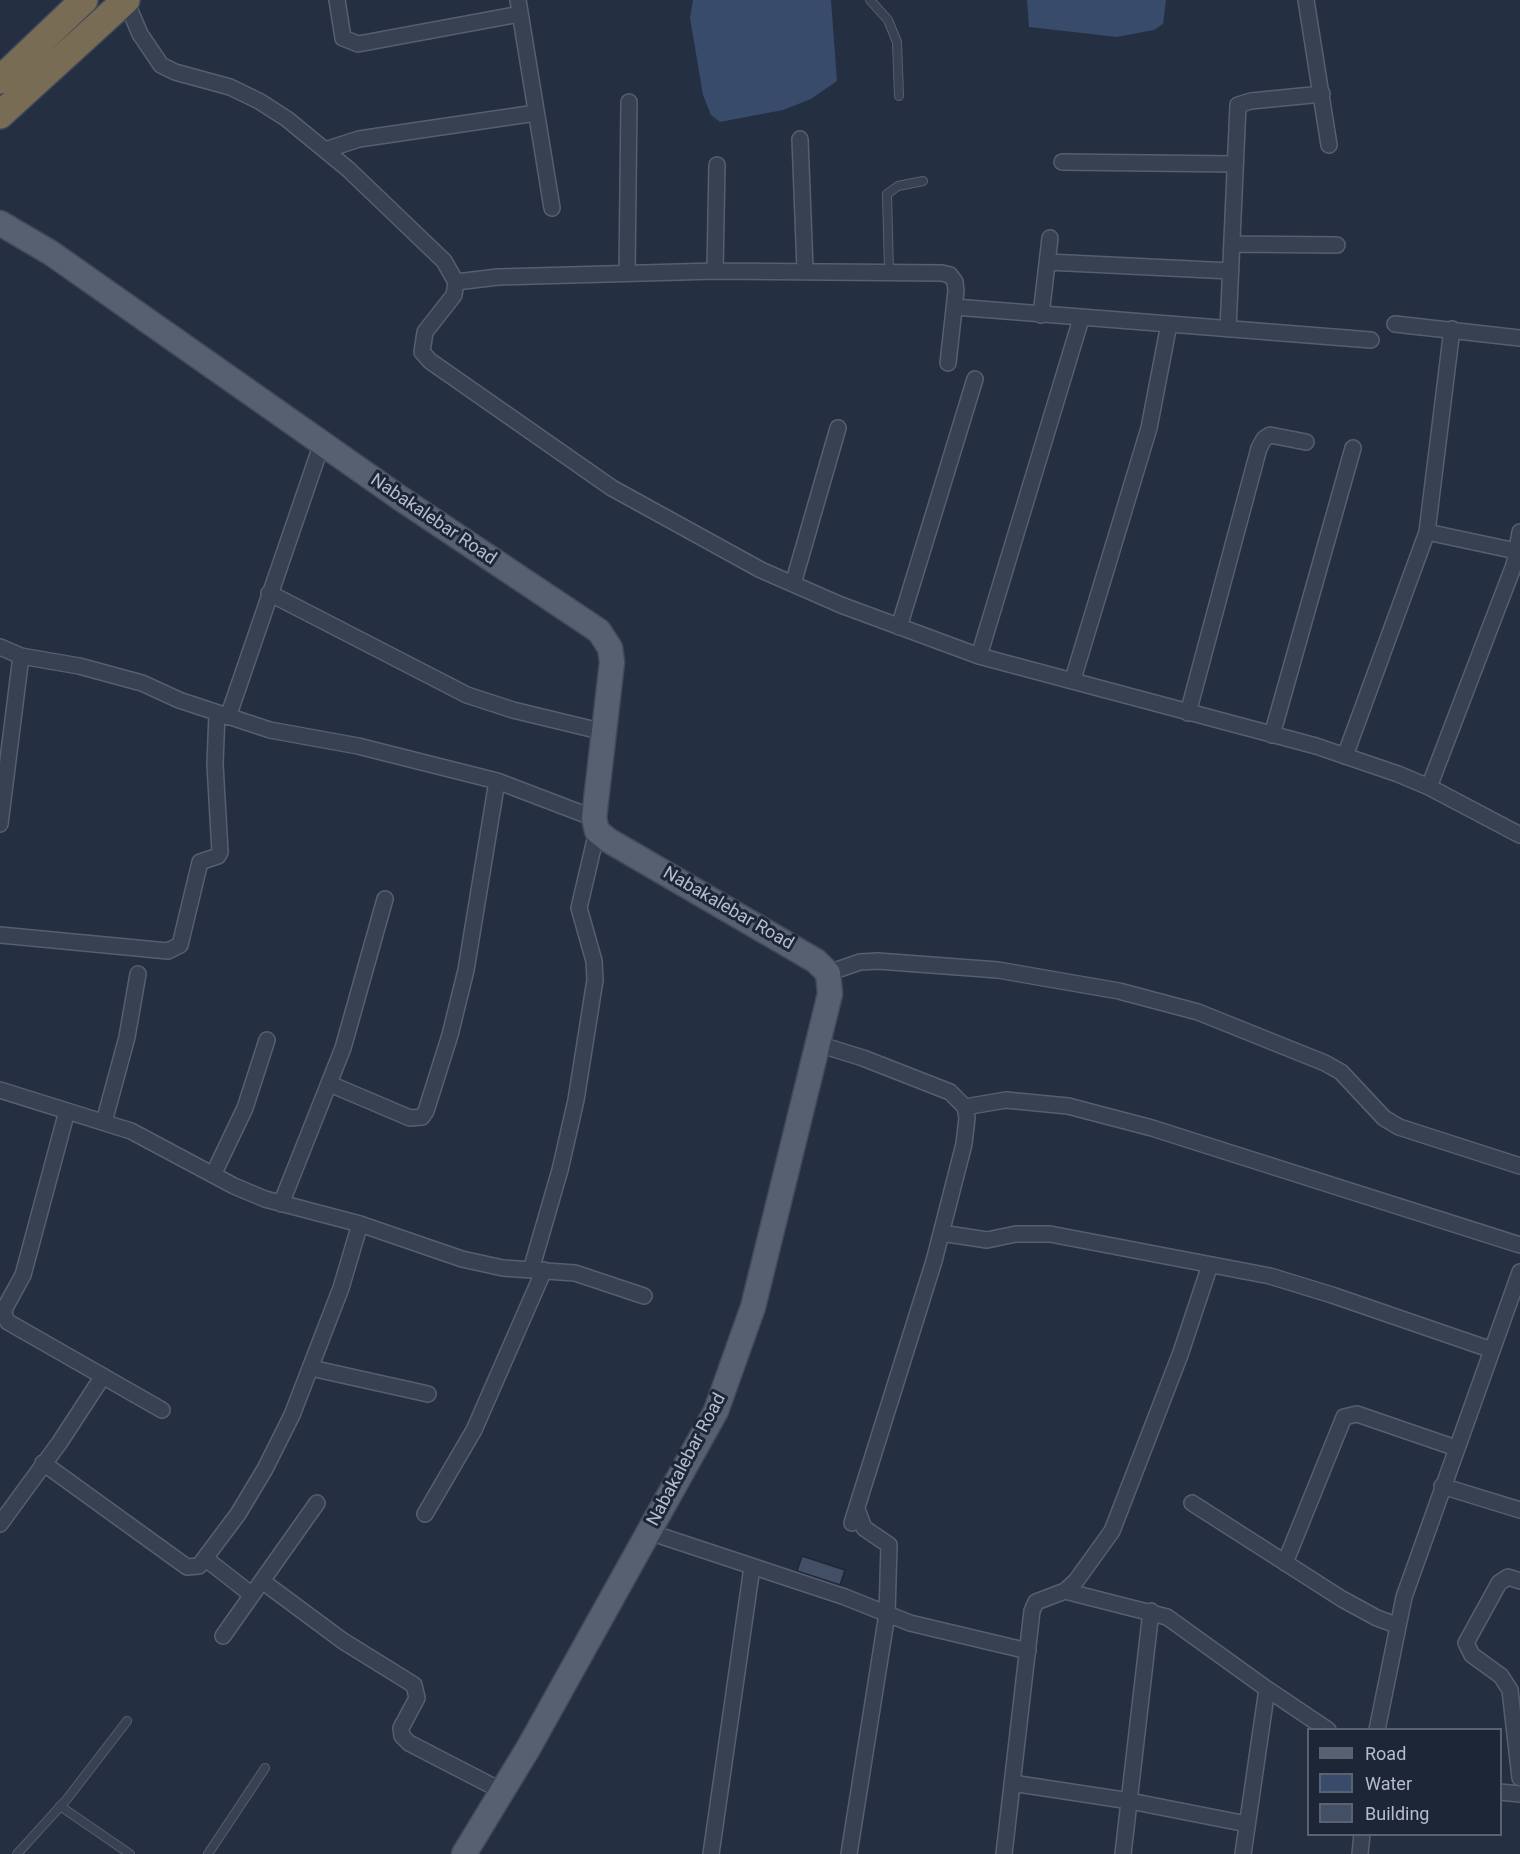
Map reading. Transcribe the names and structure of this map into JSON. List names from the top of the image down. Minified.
{"streets":{"main road":["Nabakalebar Road"]},"legend":["Road","Water","Building"]}
